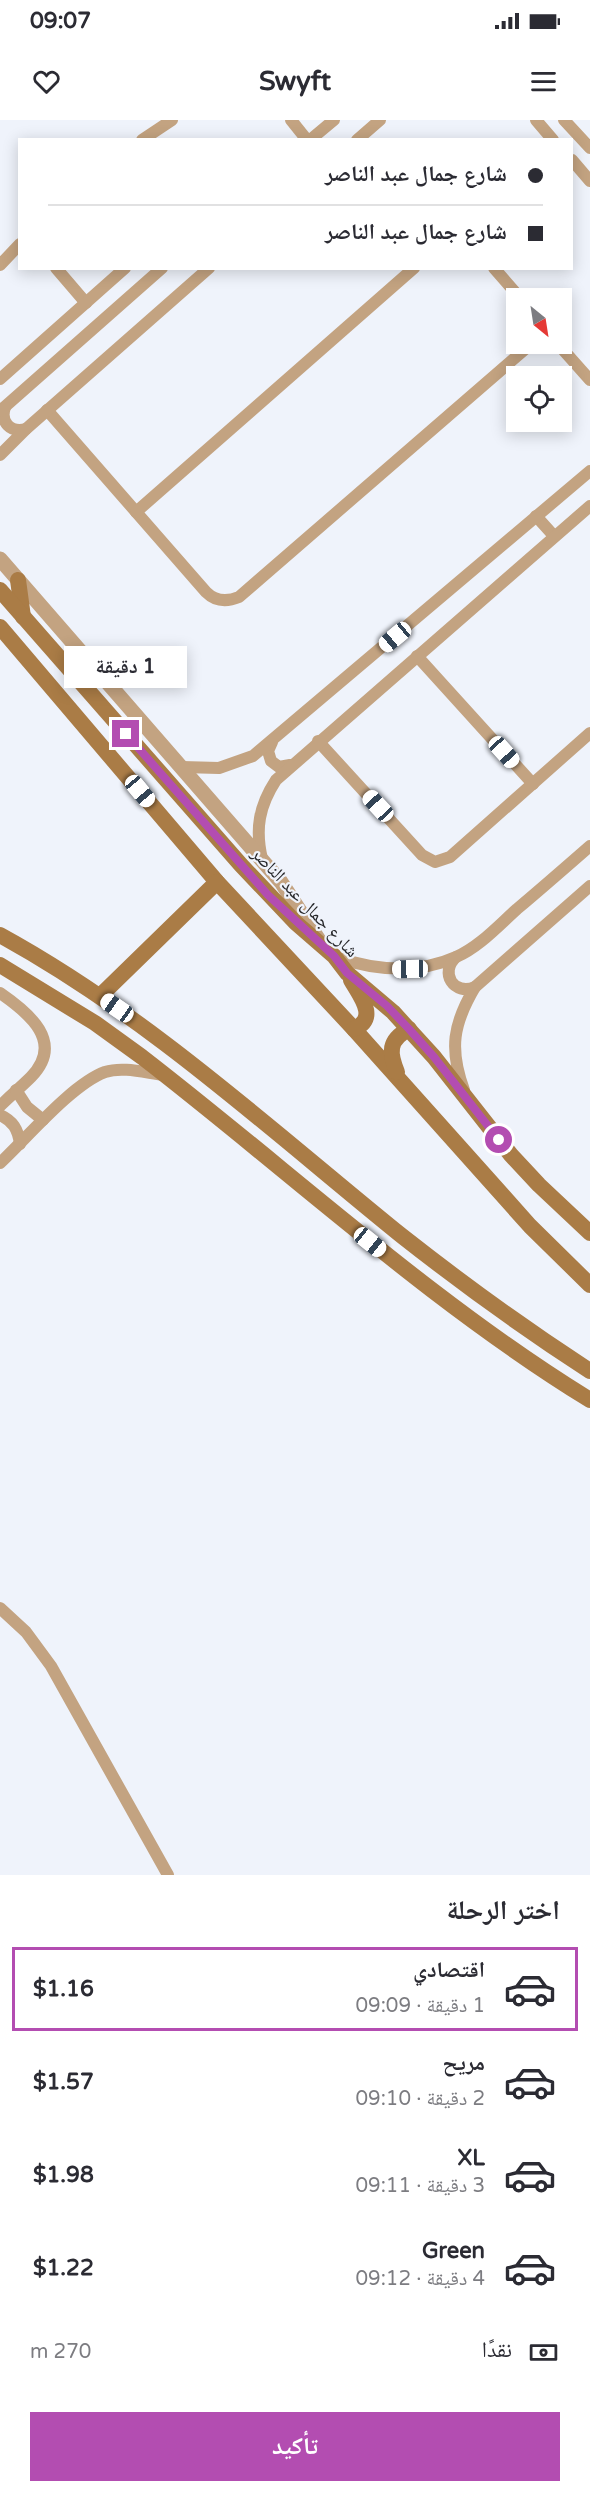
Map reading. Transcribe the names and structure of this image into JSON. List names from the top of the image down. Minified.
{"streets":{"main road":["شارع جمال عبد الناصر"]},"north":"bottom right","page":{"status":"09:07","header":"Swyft","banner":["شارع جمال عبد الناصر","شارع جمال عبد الناصر"],"bubble":"1 دقيقة","heading":"اختر الرحلة","list":[{"name":"اقتصادي","note":"1 دقيقة · 09:09","value":"$1.16"},{"name":"مريح","note":"2 دقيقة · 09:10","value":"$1.57"},{"name":"XL","note":"3 دقيقة · 09:11","value":"$1.98"},{"name":"Green","note":"4 دقيقة · 09:12","value":"$1.22"}],"pay":["نقدًا","270 m"],"buttons":"تأكيد"}}
